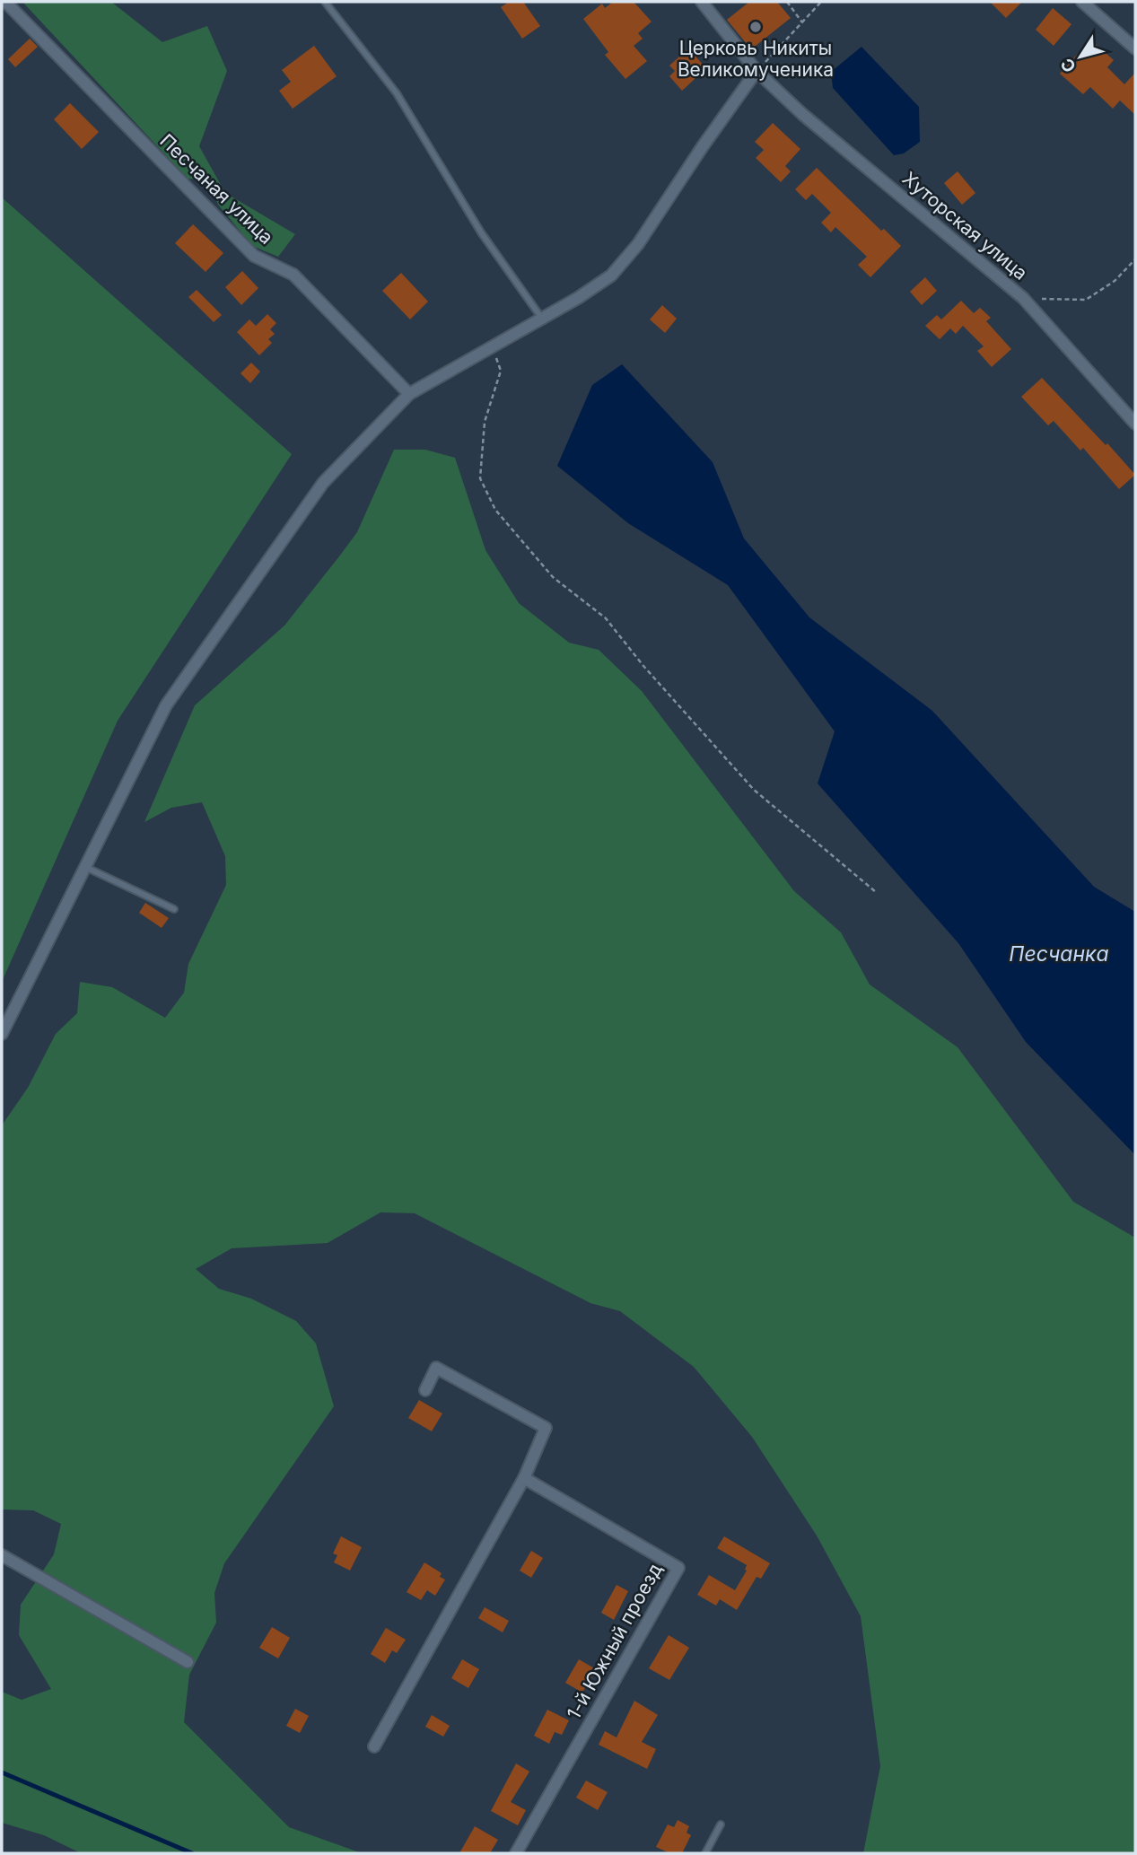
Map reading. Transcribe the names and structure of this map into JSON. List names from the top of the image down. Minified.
{"streets":{"street":["Песчаная улица","Хуторская улица","1-й Южный проезд"]},"water":["Песчанка"],"places":["Церковь Никиты Великомученика"],"north":"bottom left"}
